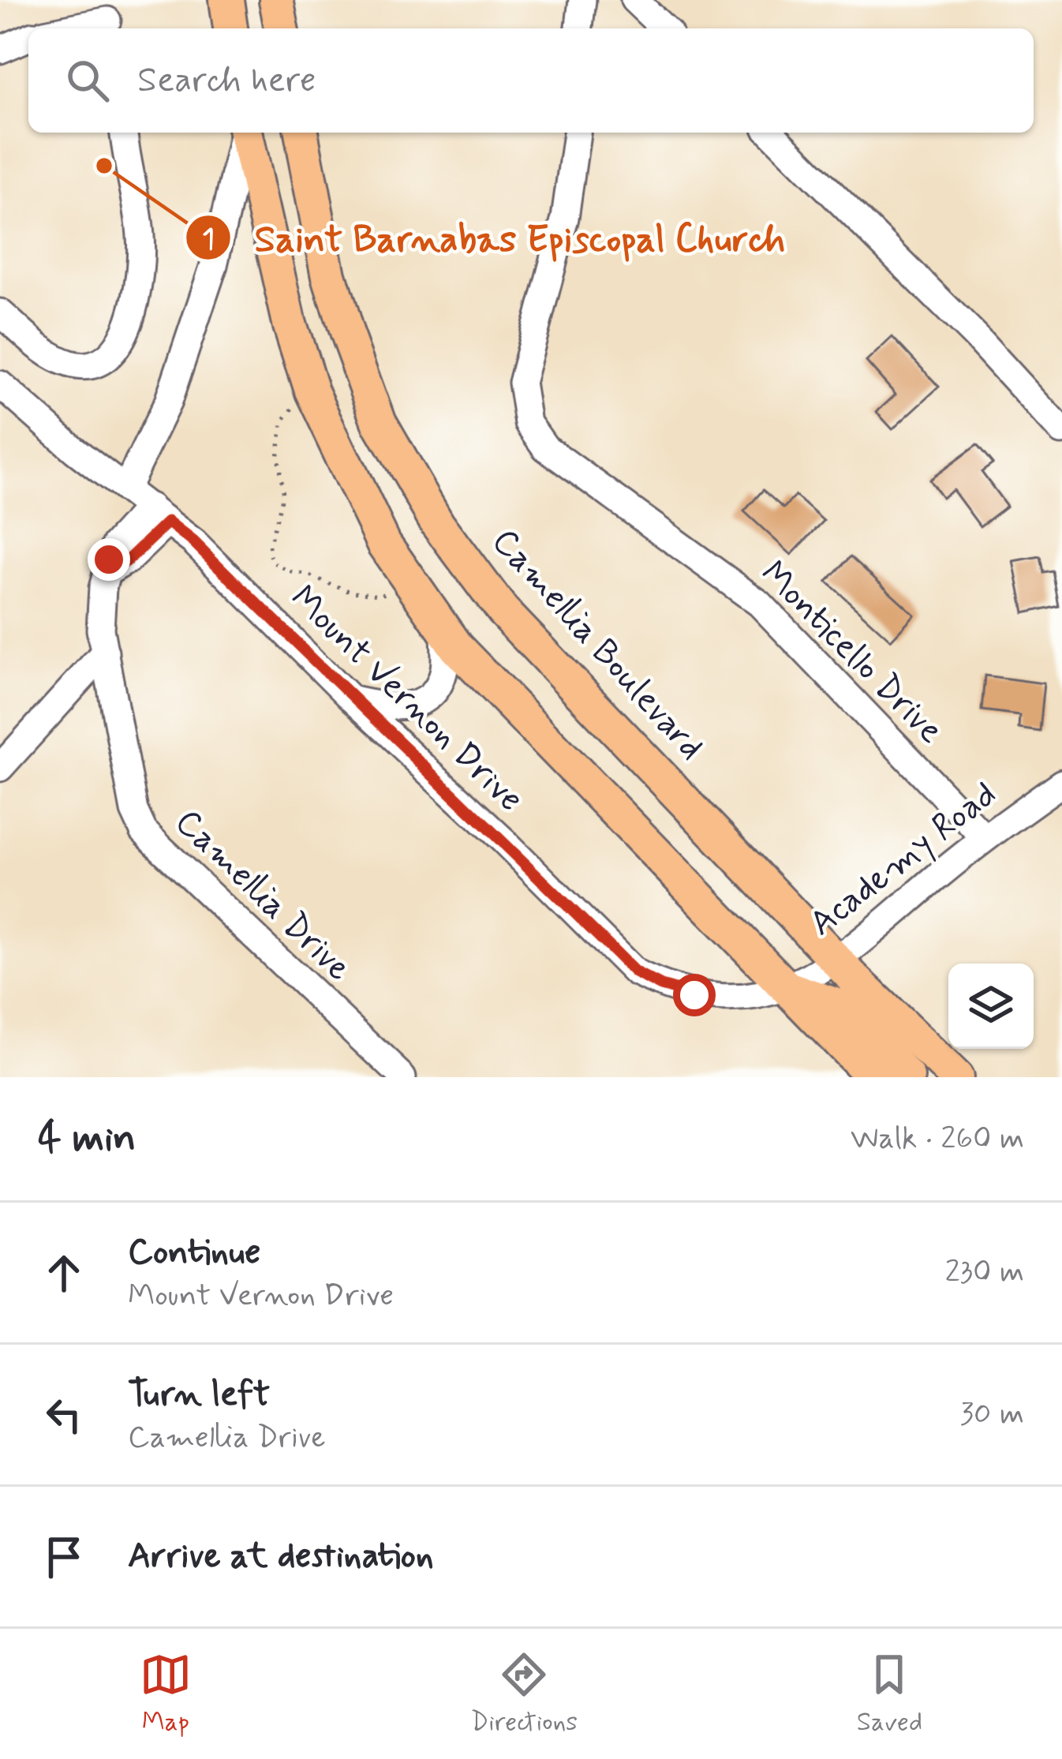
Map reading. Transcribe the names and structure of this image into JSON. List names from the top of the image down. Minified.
{"streets":{"main road":["Camellia Boulevard"],"street":["Monticello Drive","Mount Vernon Drive","Academy Road","Camellia Drive"]},"crossings":[["Camellia Boulevard","Academy Road"],["Monticello Drive","Academy Road"],["Mount Vernon Drive","Academy Road"],["Mount Vernon Drive","Camellia Drive"]],"places":["Saint Barnabas Episcopal Church"],"page":{"search":"Search here","heading":["4 min","Walk · 260 m"],"list":[["Continue","Mount Vernon Drive","230 m"],["Turn left","Camellia Drive","30 m"],"Arrive at destination"],"nav":["Map","Directions","Saved"]}}
